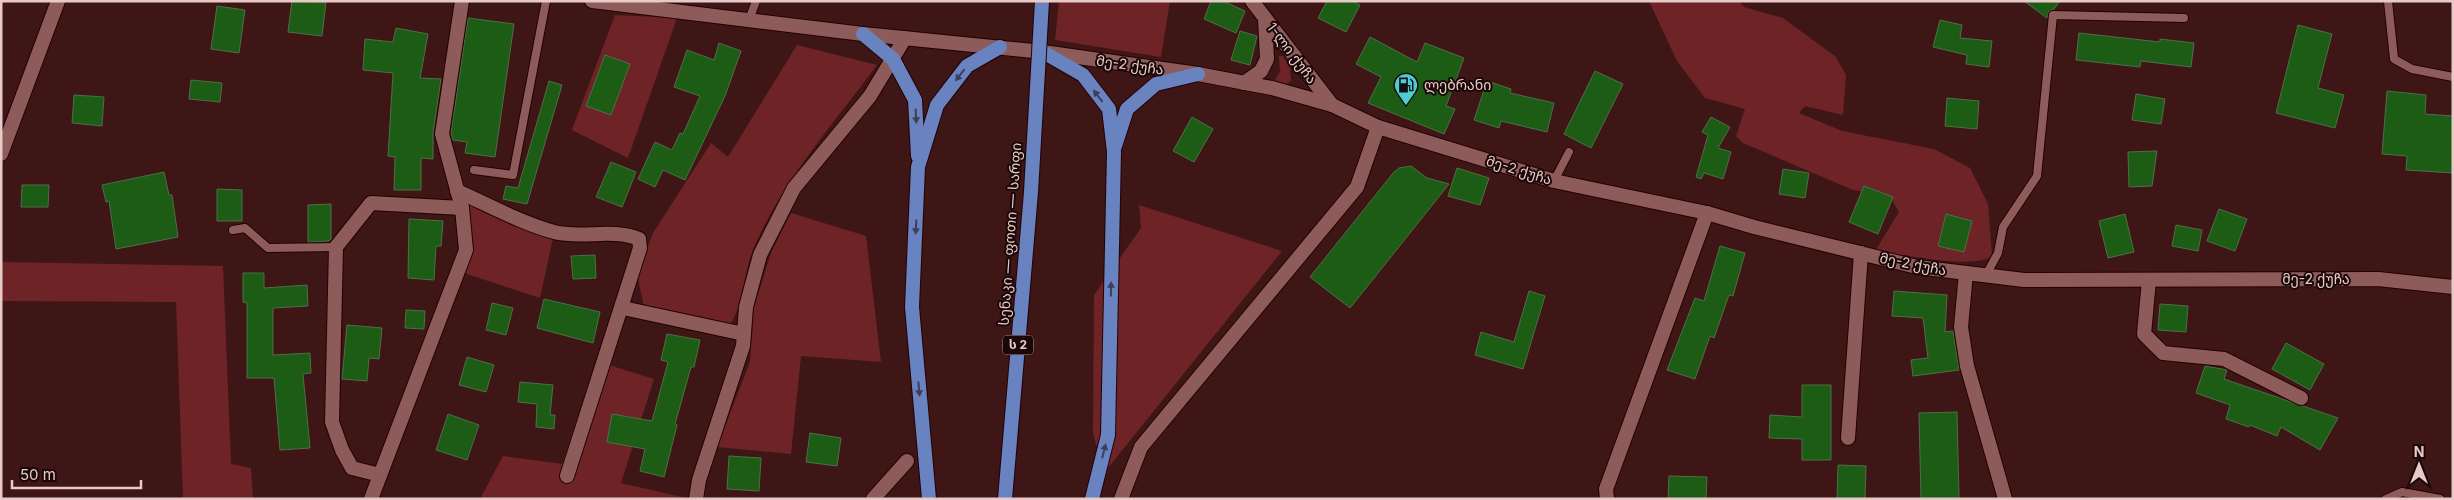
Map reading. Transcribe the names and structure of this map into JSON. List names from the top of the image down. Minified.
{"streets":{"highway":["სენაკი — ფოთი — სარფი","ს 2"],"street":["1-ლი ქუჩა","მე-2 ქუჩა"]},"crossings":[["1-ლი ქუჩა","მე-2 ქუჩა"]],"places":{"fuel station":["ლებრანი"]},"scale_bar":"50 m","north":"top"}
